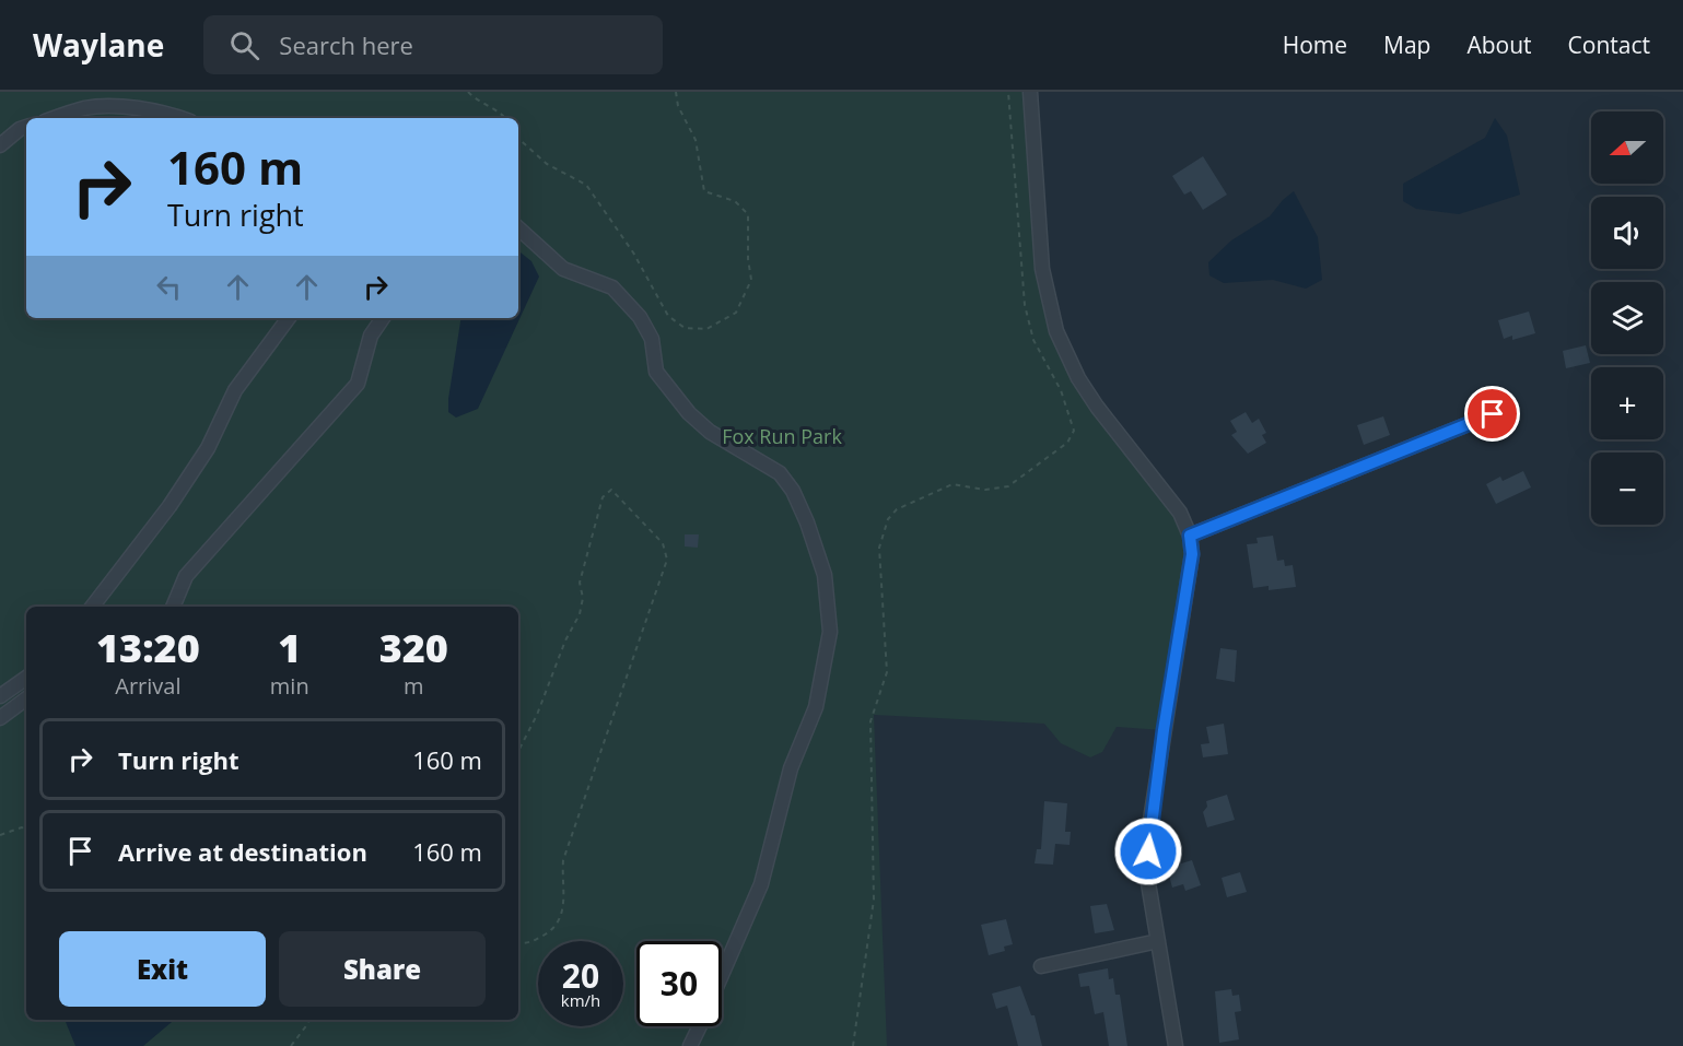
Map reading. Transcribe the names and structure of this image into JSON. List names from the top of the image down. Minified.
{"parks":["Fox Run Park"],"north":"left","page":{"header":"Waylane","search":"Search here","nav":["Home","Map","About","Contact"],"map_buttons":["+","−"],"turn":["160 m","Turn right"],"eta":["13:20","Arrival","1","min","320","m"],"list":[{"name":"Turn right","value":"160 m"},{"name":"Arrive at destination","value":"160 m"}],"buttons":["Exit","Share"],"speed":"20 km/h","limit":"30"}}
